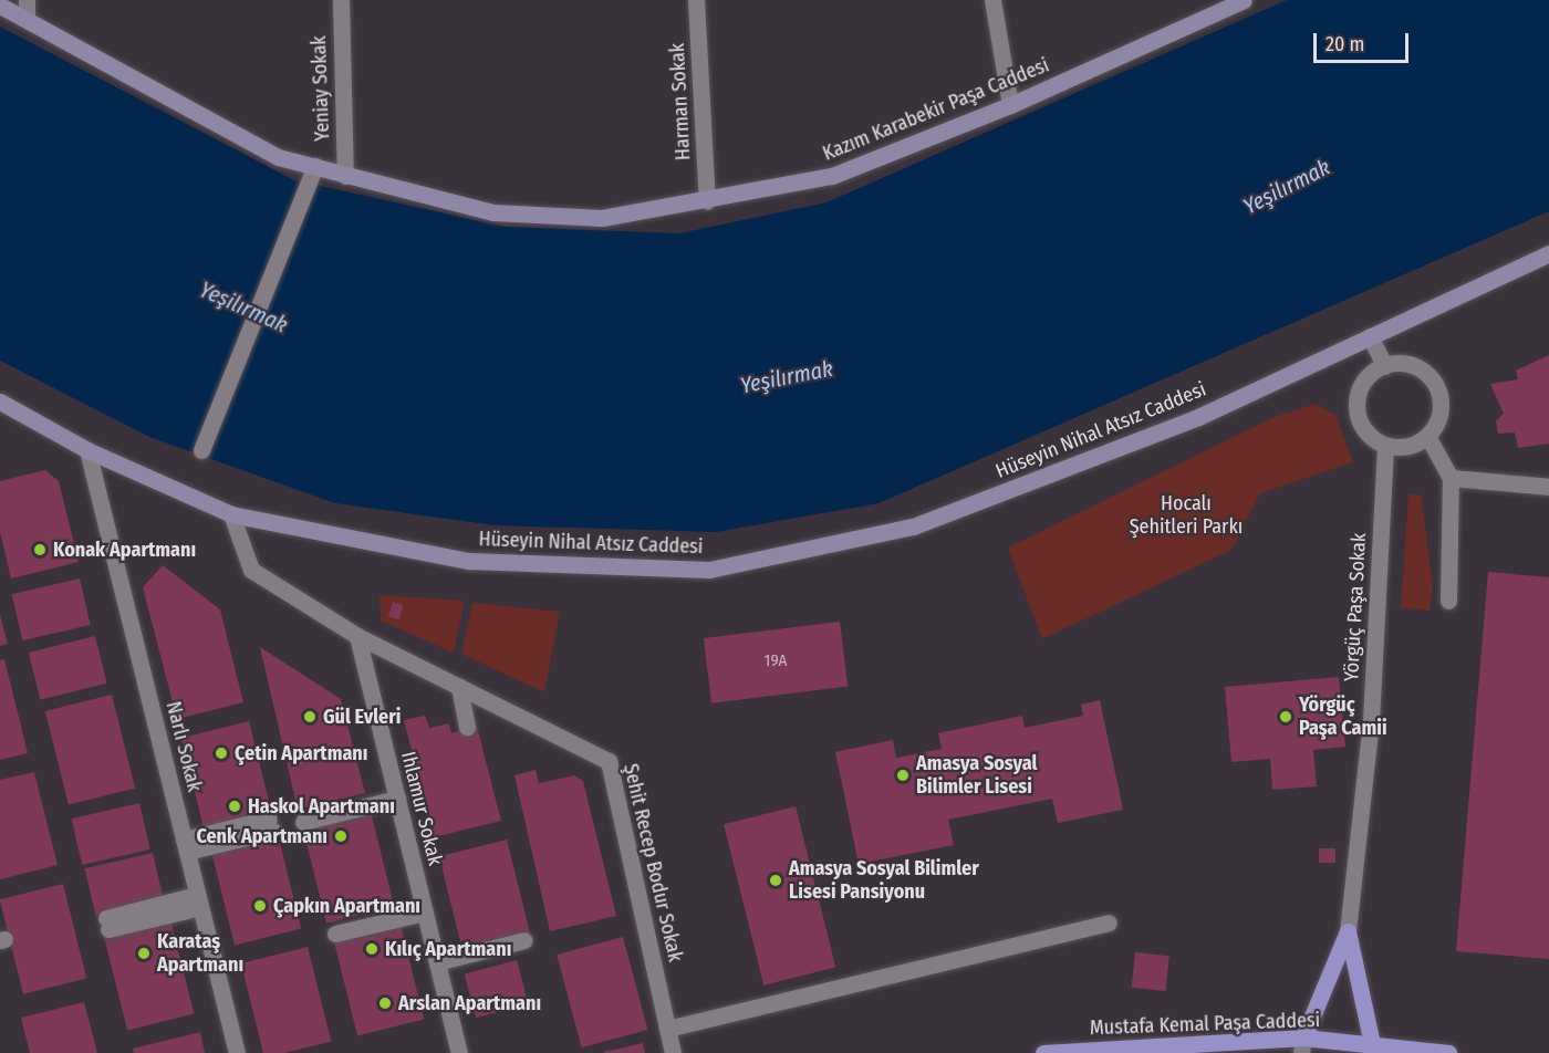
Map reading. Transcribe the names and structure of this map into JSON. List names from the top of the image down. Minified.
{"streets":{"main road":["Mustafa Kemal Paşa Caddesi"],"street":["Yeniay Sokak","Harman Sokak","Kazım Karabekir Paşa Caddesi","Hüseyin Nihal Atsız Caddesi","Yörgüç Paşa Sokak","Narlı Sokak","Ihlamur Sokak","Şehit Recep Bodur Sokak"]},"crossings":[["Yeniay Sokak","Kazım Karabekir Paşa Caddesi"],["Harman Sokak","Kazım Karabekir Paşa Caddesi"],["Hüseyin Nihal Atsız Caddesi","Narlı Sokak"],["Ihlamur Sokak","Şehit Recep Bodur Sokak"]],"water":["Yeşilırmak"],"parks":["Hocalı Şehitleri Parkı"],"places":["Konak Apartmanı","Gül Evleri","Yörgüç Paşa Camii","Çetin Apartmanı","Amasya Sosyal Bilimler Lisesi","Haskol Apartmanı","Cenk Apartmanı","Amasya Sosyal Bilimler Lisesi Pansiyonu","Çapkın Apartmanı","Kılıç Apartmanı","Karataş Apartmanı","Arslan Apartmanı"],"house_numbers":["19A"],"scale_bar":"20 m"}
